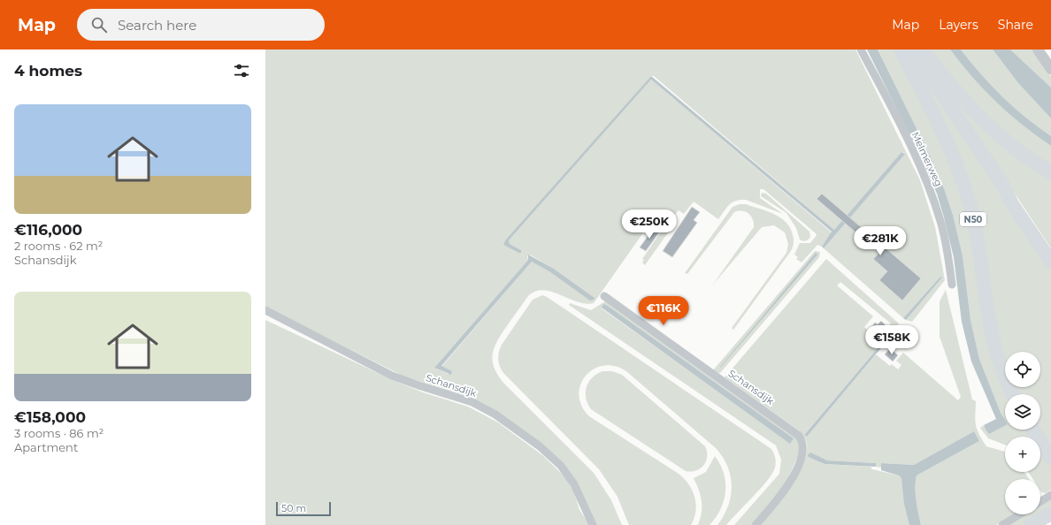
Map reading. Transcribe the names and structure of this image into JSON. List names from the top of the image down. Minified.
{"streets":{"highway":["N50"],"street":["Melmerweg","Schansdijk"]},"scale_bar":"50 m","page":{"header":"Map","search":"Search here","nav":["Map","Layers","Share"],"heading":"4 homes","list":[{"name":"€116,000","note":"2 rooms · 62 m² · Schansdijk"},{"name":"€158,000","note":"3 rooms · 86 m² · Apartment"}],"price":["€250K","€281K","€116K","€158K"],"map_buttons":["+","−"],"scale":"50 m"}}
